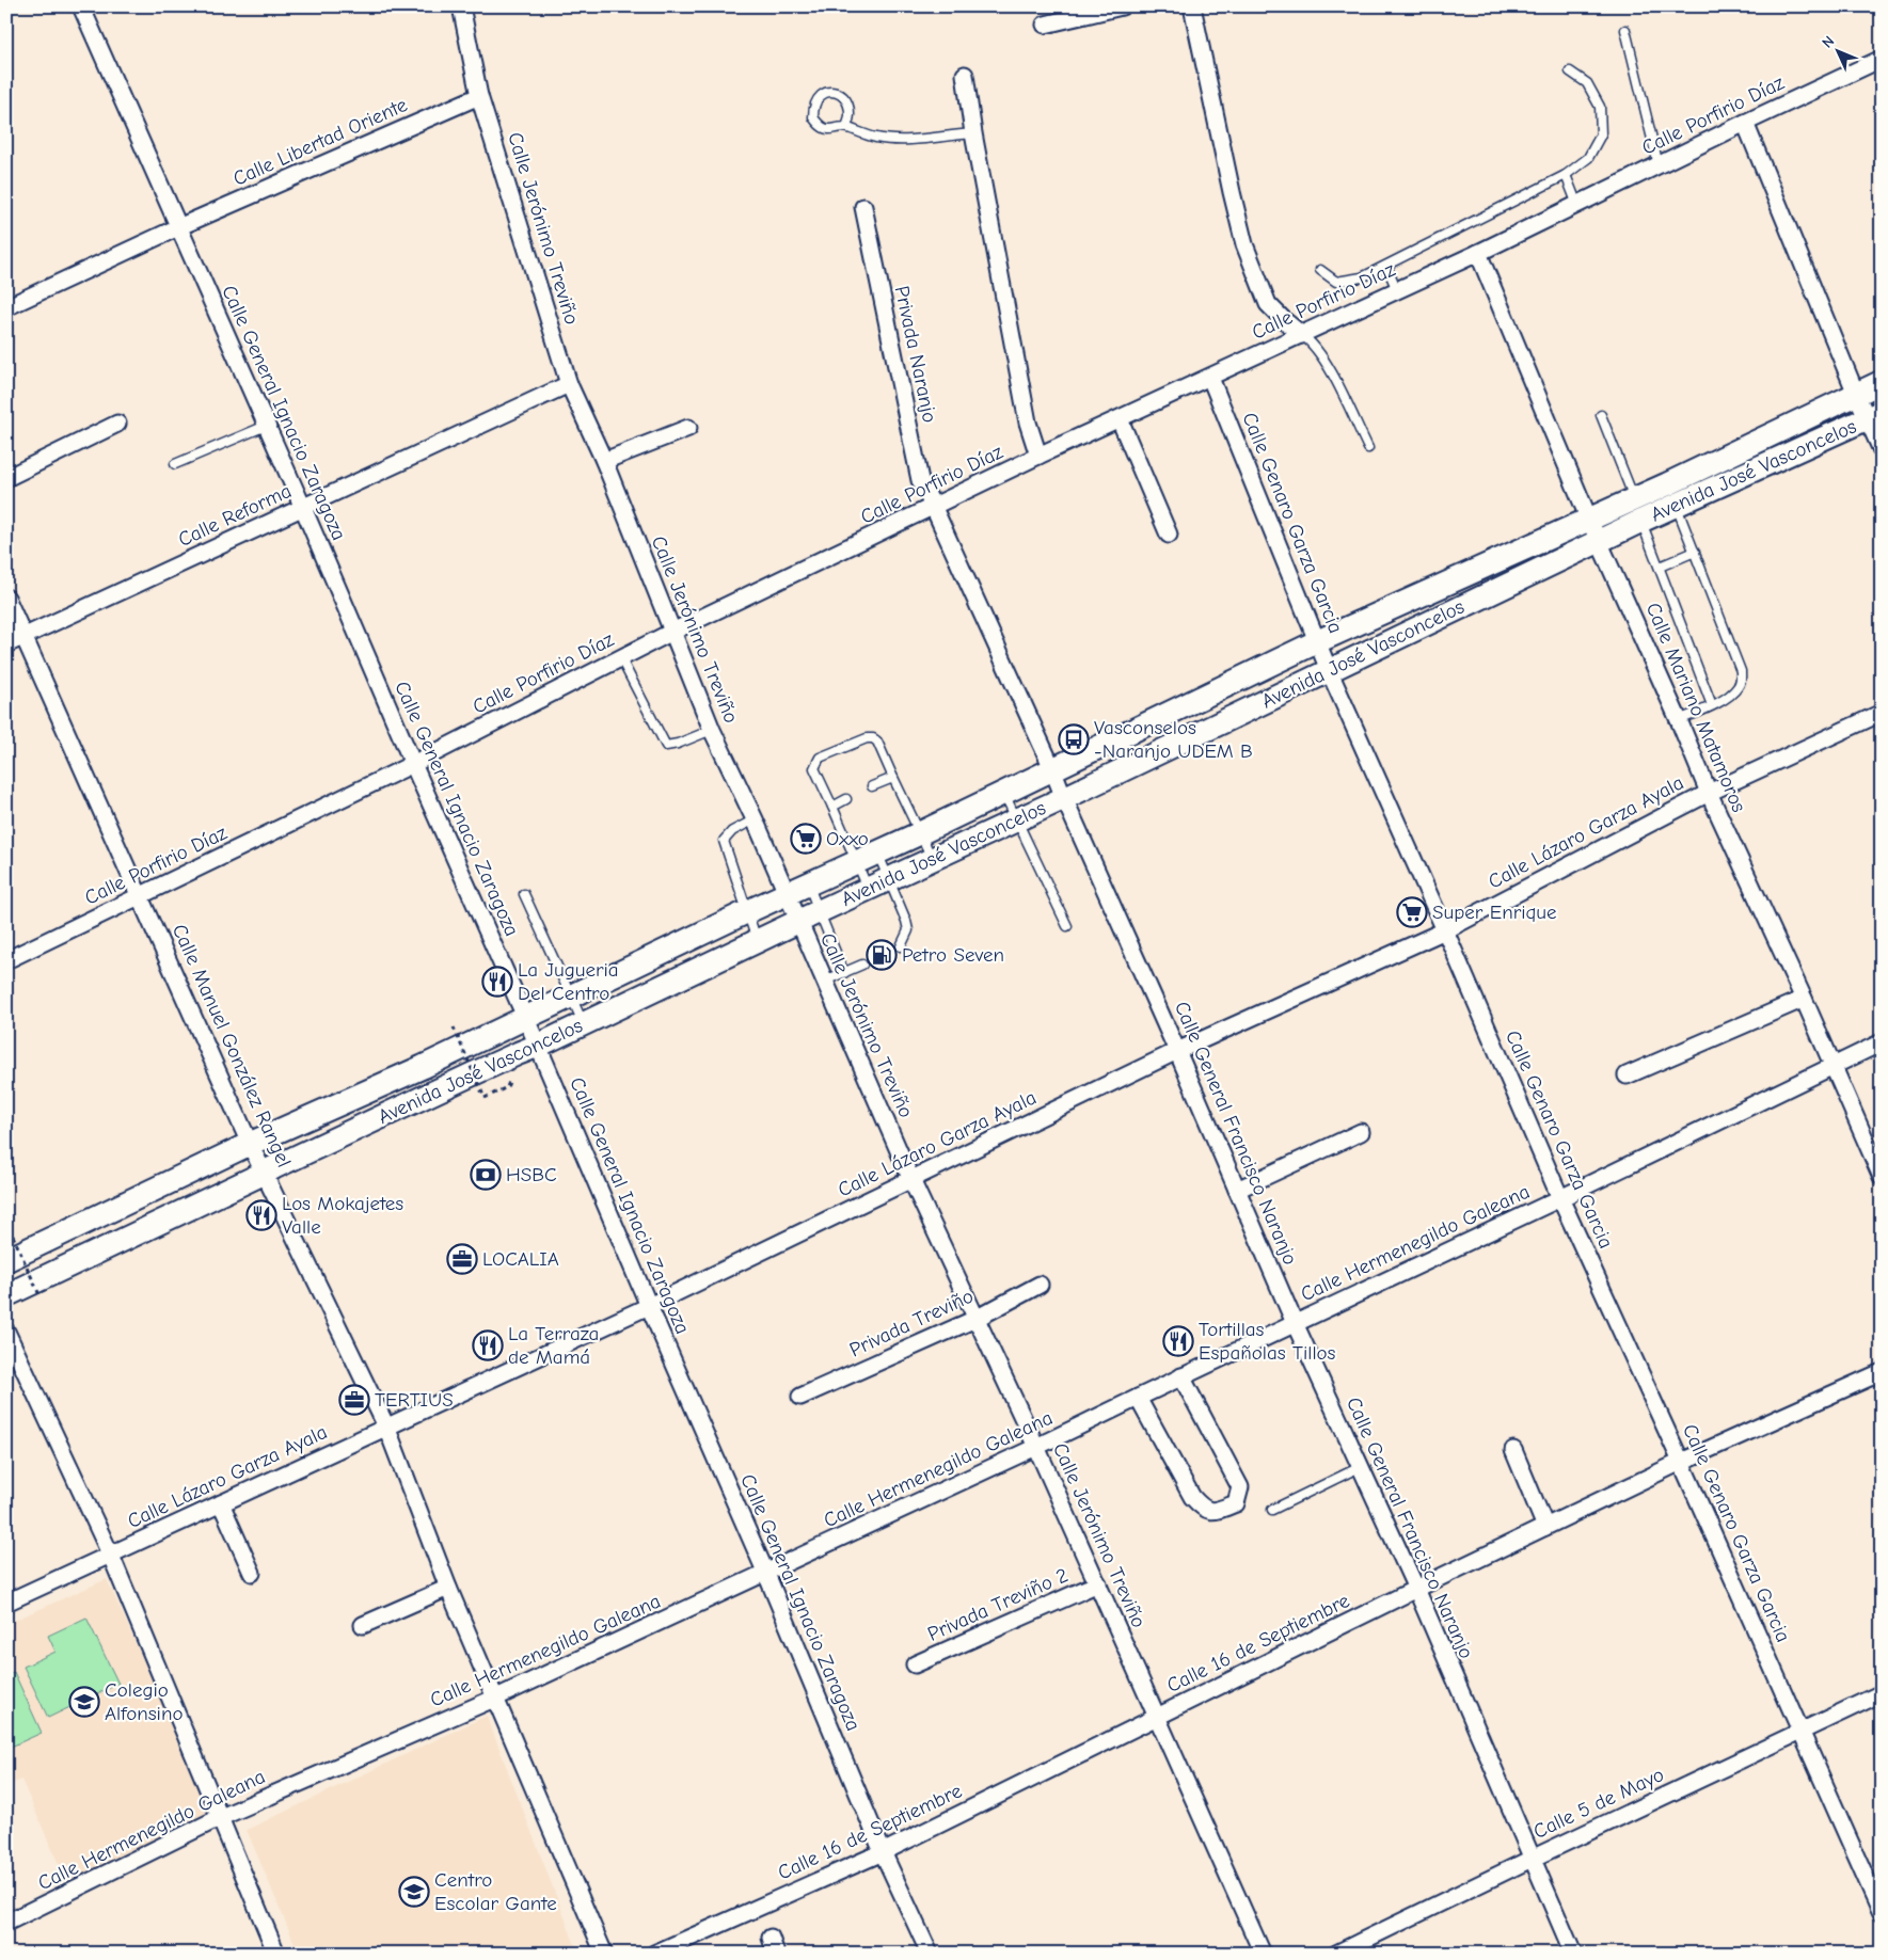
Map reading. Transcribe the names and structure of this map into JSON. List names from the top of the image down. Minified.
{"streets":{"main road":["Avenida José Vasconcelos"],"street":["Calle Porfirio Díaz","Calle Libertad Oriente","Calle Jerónimo Treviño","Privada Naranjo","Calle General Ignacio Zaragoza","Calle Reforma","Calle Genaro Garza Garcia","Calle Mariano Matamoros","Calle Lázaro Garza Ayala","Calle Manuel González Rangel","Calle General Francisco Naranjo","Calle Hermenegildo Galeana","Privada Treviño","Privada Treviño 2","Calle 16 de Septiembre","Calle 5 de Mayo"]},"crossings":[["Calle Porfirio Díaz","Calle Jerónimo Treviño"],["Calle Porfirio Díaz","Privada Naranjo"],["Calle Porfirio Díaz","Calle General Ignacio Zaragoza"],["Calle Porfirio Díaz","Calle Genaro Garza Garcia"],["Calle Porfirio Díaz","Calle Mariano Matamoros"],["Calle Porfirio Díaz","Calle Manuel González Rangel"],["Calle Porfirio Díaz","Calle General Francisco Naranjo"],["Calle Libertad Oriente","Calle Jerónimo Treviño"],["Calle Libertad Oriente","Calle General Ignacio Zaragoza"],["Calle Jerónimo Treviño","Avenida José Vasconcelos"],["Calle Jerónimo Treviño","Calle Reforma"],["Calle Jerónimo Treviño","Calle Lázaro Garza Ayala"],["Calle Jerónimo Treviño","Calle Hermenegildo Galeana"],["Calle Jerónimo Treviño","Privada Treviño"],["Calle Jerónimo Treviño","Privada Treviño 2"],["Calle Jerónimo Treviño","Calle 16 de Septiembre"],["Privada Naranjo","Calle General Francisco Naranjo"],["Calle General Ignacio Zaragoza","Avenida José Vasconcelos"],["Calle General Ignacio Zaragoza","Calle Reforma"],["Calle General Ignacio Zaragoza","Calle Lázaro Garza Ayala"],["Calle General Ignacio Zaragoza","Calle Hermenegildo Galeana"],["Calle General Ignacio Zaragoza","Calle 16 de Septiembre"],["Avenida José Vasconcelos","Calle Genaro Garza Garcia"],["Avenida José Vasconcelos","Calle Mariano Matamoros"],["Avenida José Vasconcelos","Calle Manuel González Rangel"],["Avenida José Vasconcelos","Calle General Francisco Naranjo"],["Calle Reforma","Calle Manuel González Rangel"],["Calle Genaro Garza Garcia","Calle Lázaro Garza Ayala"],["Calle Genaro Garza Garcia","Calle Hermenegildo Galeana"],["Calle Genaro Garza Garcia","Calle 16 de Septiembre"],["Calle Genaro Garza Garcia","Calle 5 de Mayo"],["Calle Mariano Matamoros","Calle Lázaro Garza Ayala"],["Calle Mariano Matamoros","Calle Hermenegildo Galeana"],["Calle Lázaro Garza Ayala","Calle Manuel González Rangel"],["Calle Lázaro Garza Ayala","Calle General Francisco Naranjo"],["Calle Manuel González Rangel","Calle Hermenegildo Galeana"],["Calle General Francisco Naranjo","Calle Hermenegildo Galeana"],["Calle General Francisco Naranjo","Calle 16 de Septiembre"],["Calle General Francisco Naranjo","Calle 5 de Mayo"]],"places":{"bus stop":["Vasconselos -Naranjo UDEM B"],"supermarket":["Oxxo","Super Enrique"],"fuel station":["Petro Seven"],"restaurant":["La Jugueria Del Centro","Los Mokajetes Valle","Tortillas Españolas Tillos","La Terraza de Mamá"],"bank":["HSBC"],"office":["LOCALIA","TERTIUS"],"school or university":["Colegio Alfonsino","Centro Escolar Gante"]},"north":"top left"}
